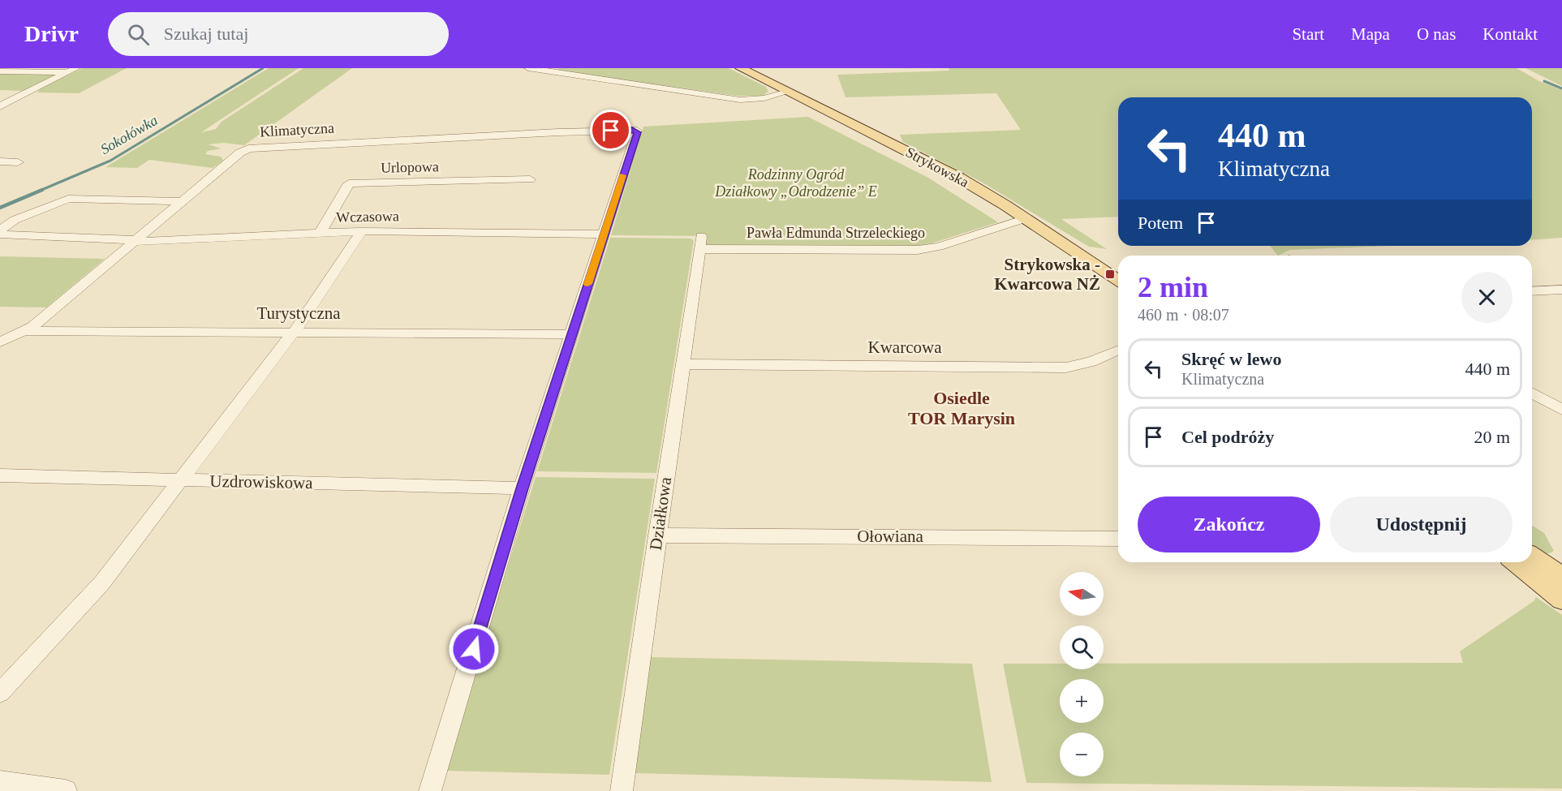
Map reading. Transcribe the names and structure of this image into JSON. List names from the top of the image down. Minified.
{"streets":{"main road":["Strykowska"],"street":["Klimatyczna","Urlopowa","Wczasowa","Pawła Edmunda Strzeleckiego","Turystyczna","Kwarcowa","Uzdrowiskowa","Działkowa","Ołowiana"]},"crossings":[["Klimatyczna","Wczasowa"],["Klimatyczna","Turystyczna"],["Urlopowa","Wczasowa"],["Strykowska","Pawła Edmunda Strzeleckiego"],["Pawła Edmunda Strzeleckiego","Działkowa"],["Kwarcowa","Działkowa"],["Działkowa","Ołowiana"]],"districts":["Osiedle TOR Marysin"],"water":["Sokołówka"],"parks":["Rodzinny Ogród Działkowy „Odrodzenie” E"],"places":{"transit":["Strykowska - Kwarcowa NŻ"]},"north":"left","page":{"header":"Drivr","search":"Szukaj tutaj","nav":["Start","Mapa","O nas","Kontakt"],"turn":["440 m","Klimatyczna"],"then":"Potem","heading":["2 min","460 m · 08:07"],"list":[{"name":"Skręć w lewo","note":"Klimatyczna","value":"440 m"},{"name":"Cel podróży","value":"20 m"}],"buttons":["Zakończ","Udostępnij"],"map_buttons":["+","−"]}}
